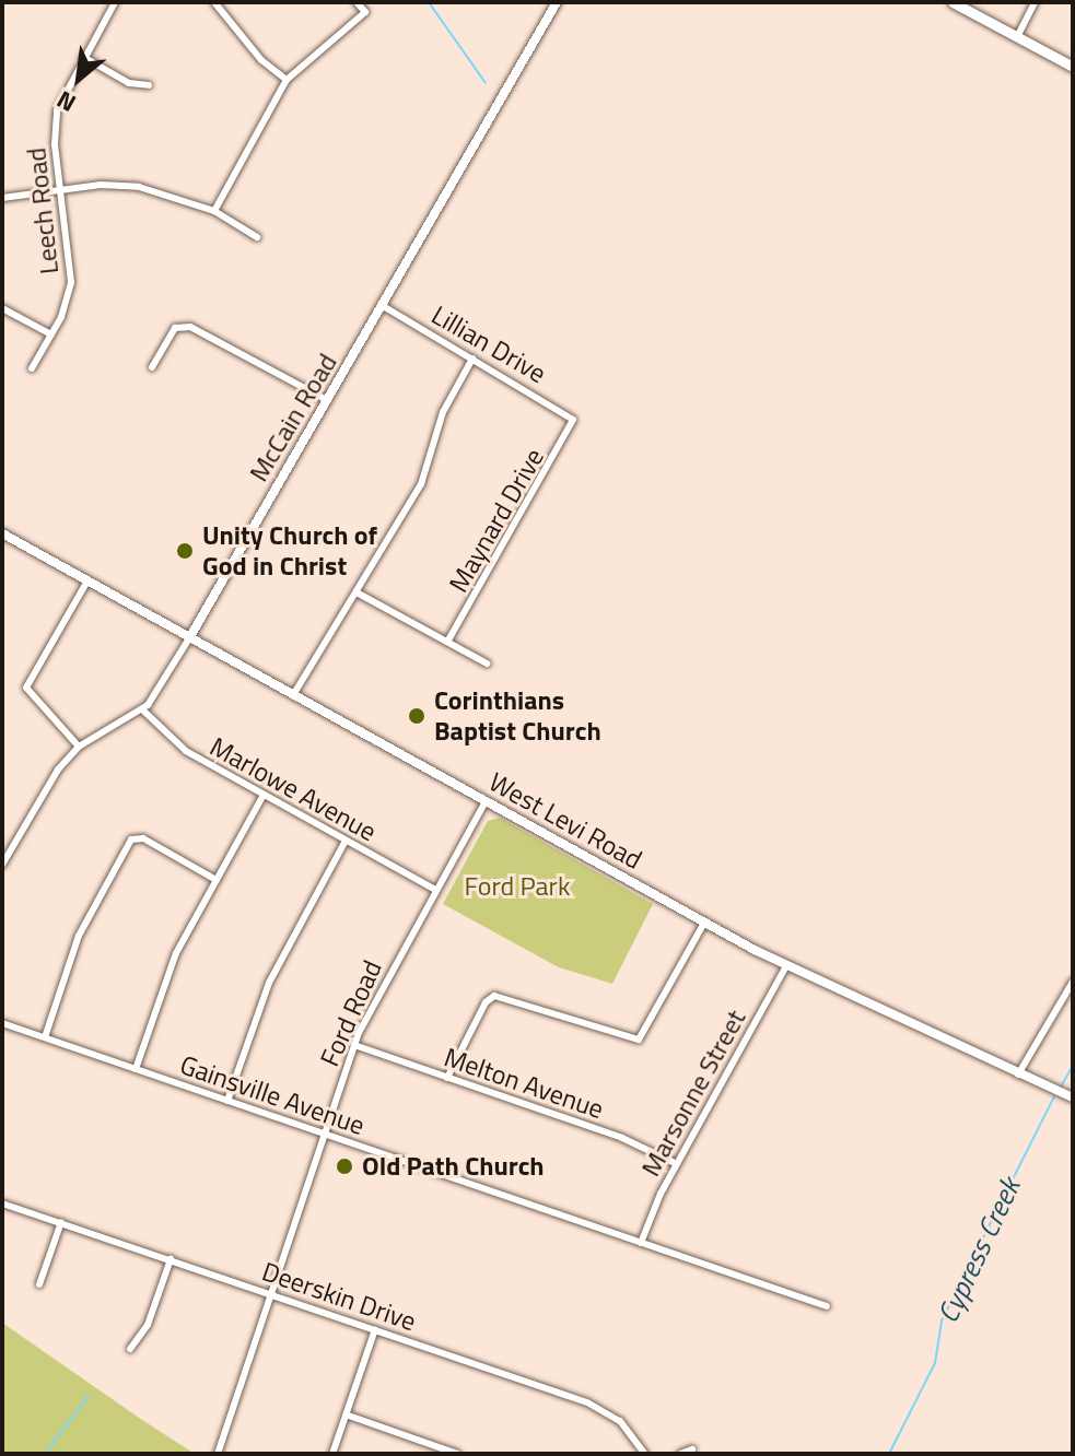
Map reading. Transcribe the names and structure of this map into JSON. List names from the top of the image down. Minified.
{"streets":{"street":["Leech Road","Lillian Drive","McCain Road","Maynard Drive","Marlowe Avenue","West Levi Road","Ford Road","Melton Avenue","Marsonne Street","Gainsville Avenue","Deerskin Drive"]},"crossings":[["Lillian Drive","McCain Road"],["Lillian Drive","Maynard Drive"],["McCain Road","Marlowe Avenue"],["McCain Road","West Levi Road"],["Marlowe Avenue","Ford Road"],["West Levi Road","Ford Road"],["West Levi Road","Marsonne Street"],["Ford Road","Melton Avenue"],["Ford Road","Gainsville Avenue"],["Ford Road","Deerskin Drive"],["Melton Avenue","Marsonne Street"],["Marsonne Street","Gainsville Avenue"]],"water":["Cypress Creek"],"parks":["Ford Park"],"places":["Unity Church of God in Christ","Corinthians Baptist Church","Old Path Church"],"north":"bottom left"}
